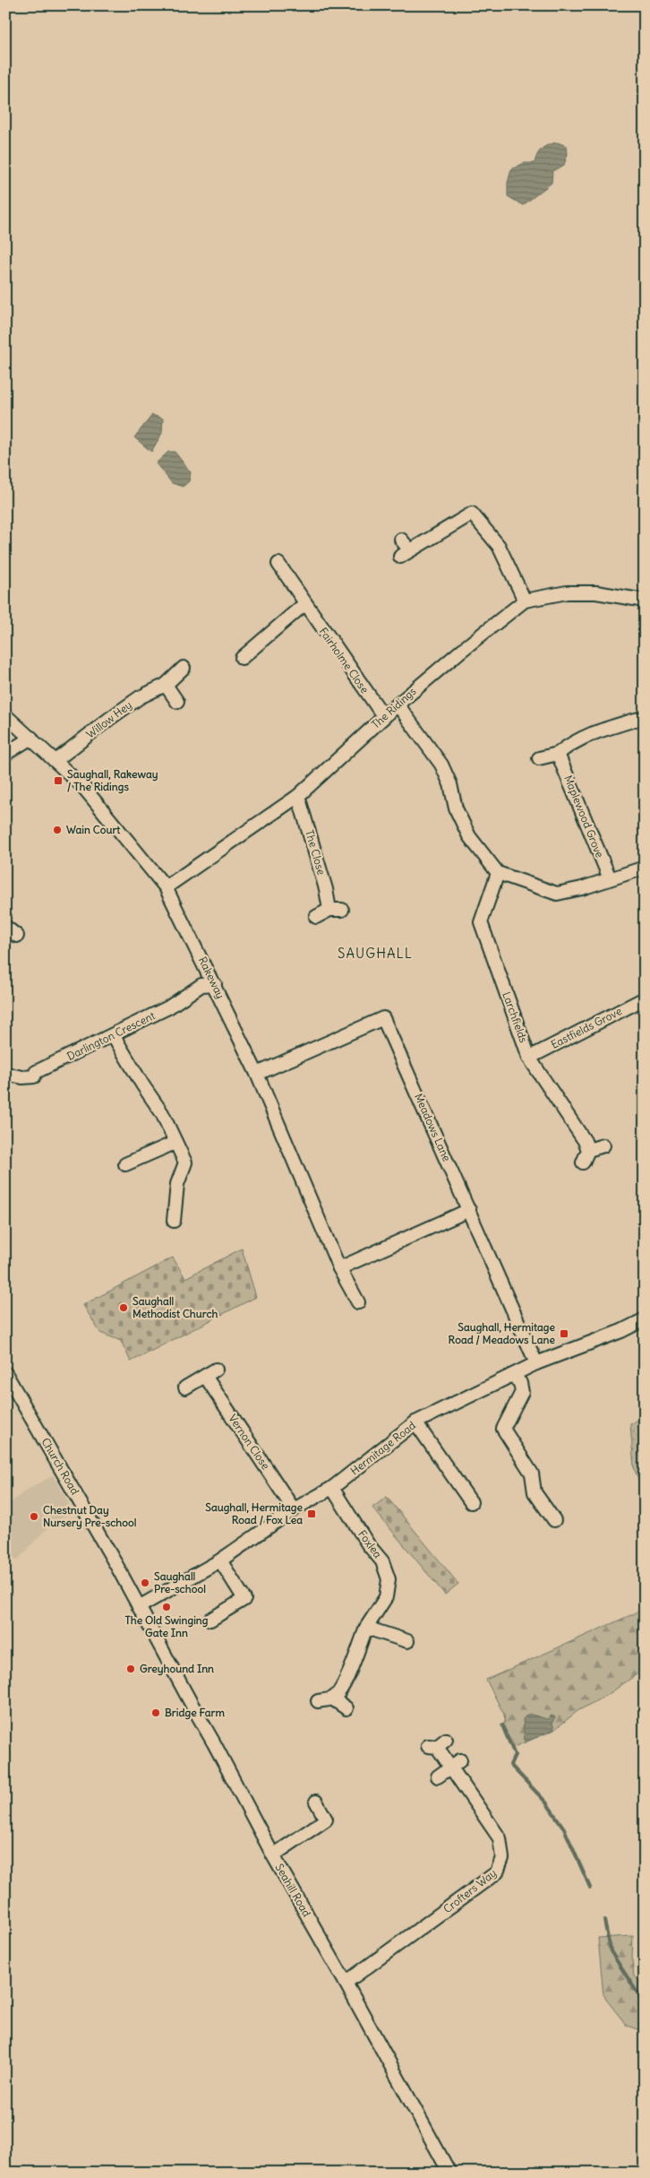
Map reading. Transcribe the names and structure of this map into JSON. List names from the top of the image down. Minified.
{"streets":{"street":["Fairholme Close","The Ridings","Willow Hey","Maplewood Grove","The Close","Rakeway","Larchfields","Eastfields Grove","Darlington Crescent","Meadows Lane","Vernon Close","Hermitage Road","Church Road","Foxlea","Seahill Road","Crofters Way"]},"crossings":[["Fairholme Close","The Ridings"],["The Ridings","The Close"],["The Ridings","Rakeway"],["Willow Hey","Rakeway"],["Rakeway","Darlington Crescent"],["Rakeway","Meadows Lane"],["Larchfields","Eastfields Grove"],["Meadows Lane","Hermitage Road"],["Vernon Close","Hermitage Road"],["Hermitage Road","Church Road"],["Hermitage Road","Foxlea"],["Hermitage Road","Seahill Road"],["Church Road","Seahill Road"],["Seahill Road","Crofters Way"]],"districts":["SAUGHALL"],"places":{"transit":["Saughall, Rakeway / The Ridings","Saughall, Hermitage Road / Meadows Lane","Saughall, Hermitage Road / Fox Lea"],"other":["Wain Court","Saughall Methodist Church","Chestnut Day Nursery Pre-school","Saughall Pre-school","The Old Swinging Gate Inn","Greyhound Inn","Bridge Farm"]}}
